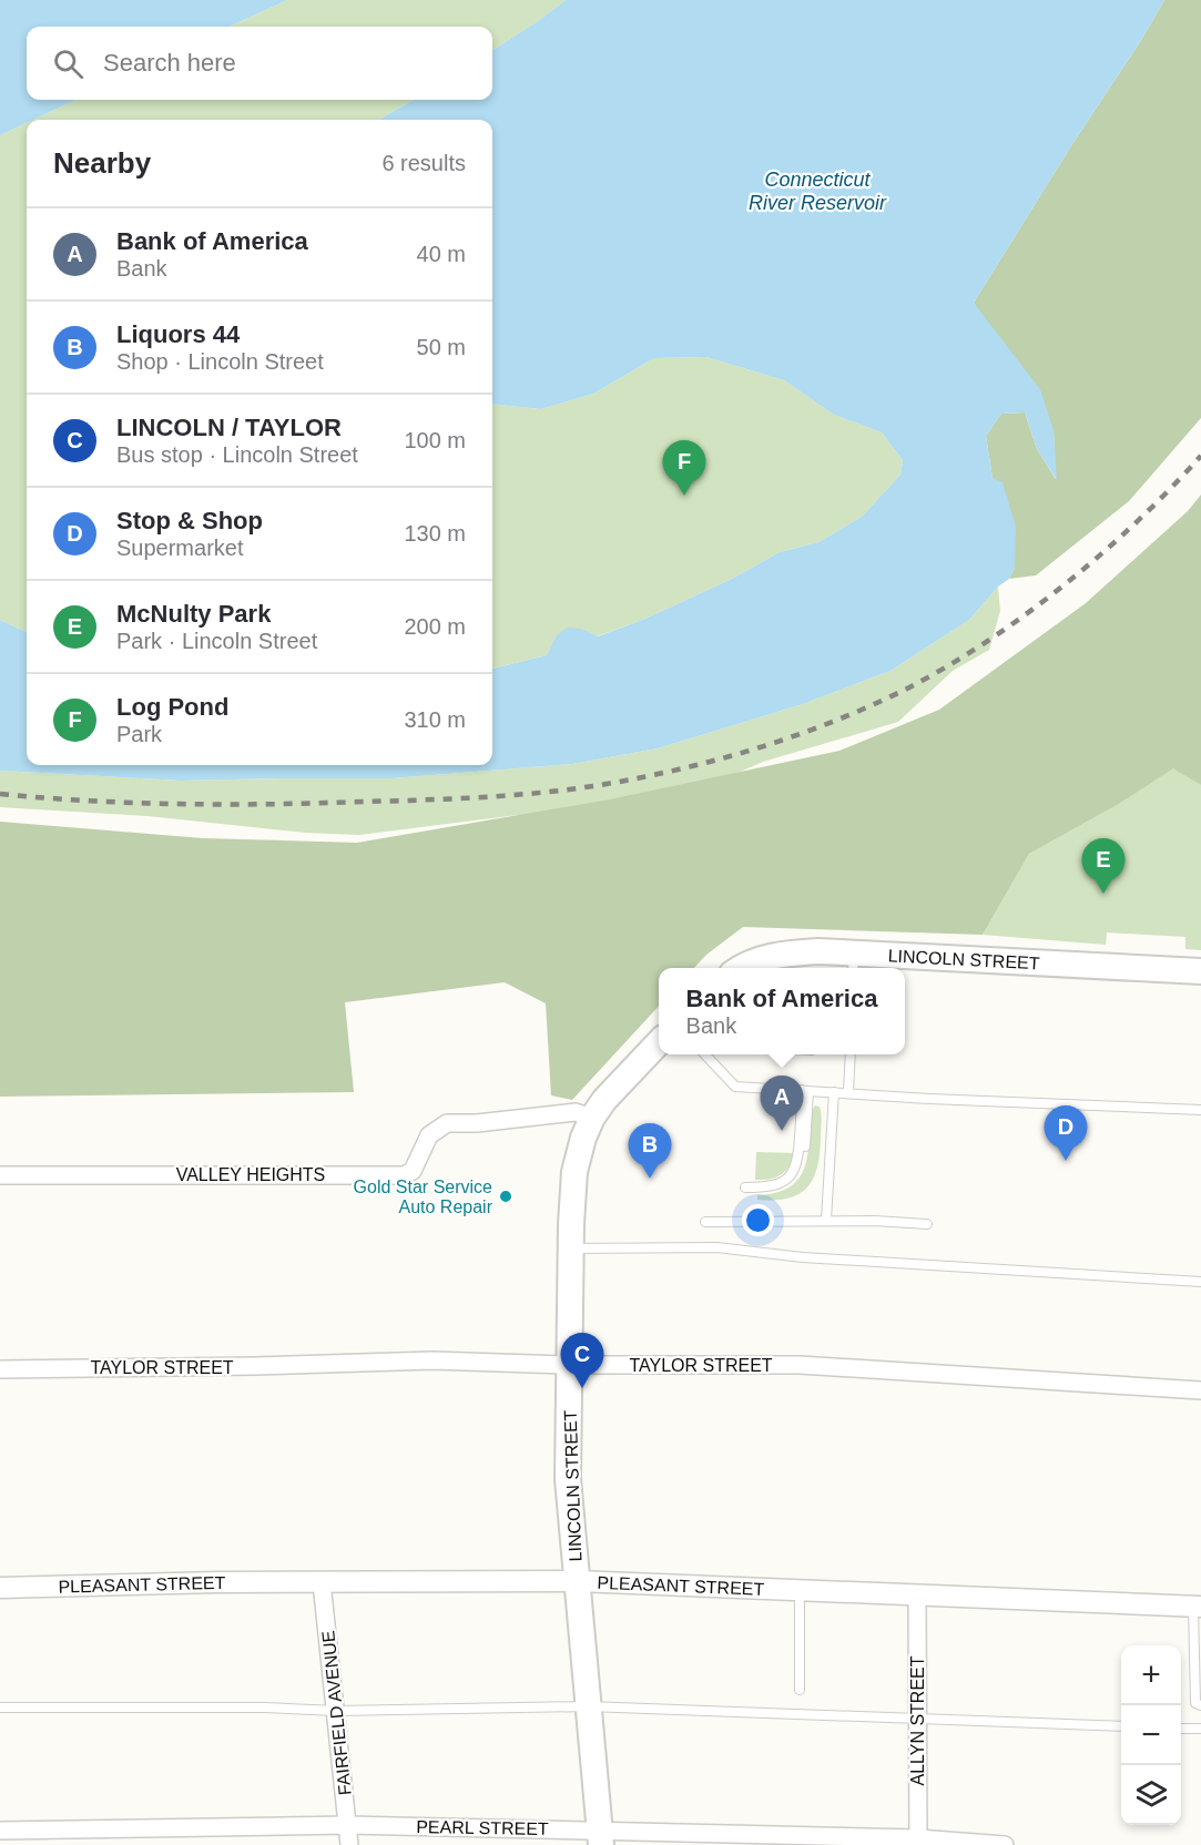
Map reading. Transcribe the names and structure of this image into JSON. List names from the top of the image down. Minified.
{"streets":{"main road":["LINCOLN STREET"],"street":["VALLEY HEIGHTS","TAYLOR STREET","PLEASANT STREET","FAIRFIELD AVENUE","ALLYN STREET","PEARL STREET"]},"crossings":[["LINCOLN STREET","VALLEY HEIGHTS"],["LINCOLN STREET","TAYLOR STREET"],["LINCOLN STREET","PLEASANT STREET"],["LINCOLN STREET","PEARL STREET"],["PLEASANT STREET","FAIRFIELD AVENUE"],["PLEASANT STREET","ALLYN STREET"],["FAIRFIELD AVENUE","PEARL STREET"],["ALLYN STREET","PEARL STREET"]],"water":["Connecticut River Reservoir"],"places":["Gold Star Service Auto Repair"],"page":{"search":"Search here","heading":["Nearby","6 results"],"list":[{"mark":"A","name":"Bank of America","note":"Bank","value":"40 m"},{"mark":"B","name":"Liquors 44","note":"Shop · Lincoln Street","value":"50 m"},{"mark":"C","name":"LINCOLN / TAYLOR","note":"Bus stop · Lincoln Street","value":"100 m"},{"mark":"D","name":"Stop & Shop","note":"Supermarket","value":"130 m"},{"mark":"E","name":"McNulty Park","note":"Park · Lincoln Street","value":"200 m"},{"mark":"F","name":"Log Pond","note":"Park","value":"310 m"}],"pins":["F","E","A","D","B","C"],"popup":["Bank of America","Bank"],"map_buttons":["+","−"]}}
